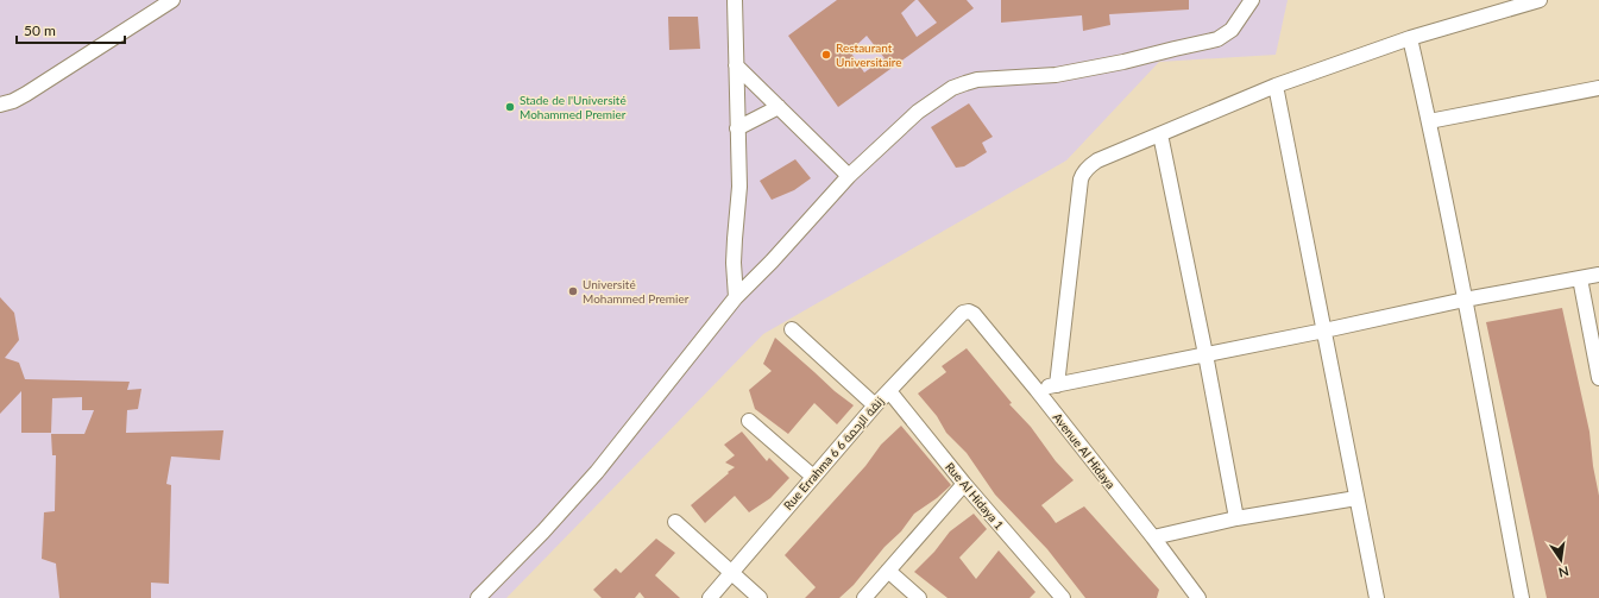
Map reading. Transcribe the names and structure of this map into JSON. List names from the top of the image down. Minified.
{"streets":{"street":["Avenue Al Hidaya","Rue Errahma 6 6 زنقة الرحمة","Rue Al Hidaya 1"]},"crossings":[["Avenue Al Hidaya","Rue Errahma 6 6 زنقة الرحمة"],["Rue Errahma 6 6 زنقة الرحمة","Rue Al Hidaya 1"]],"places":["Restaurant Universitaire","Stade de l'Université Mohammed Premier","Université Mohammed Premier"],"scale_bar":"50 m","north":"bottom"}
